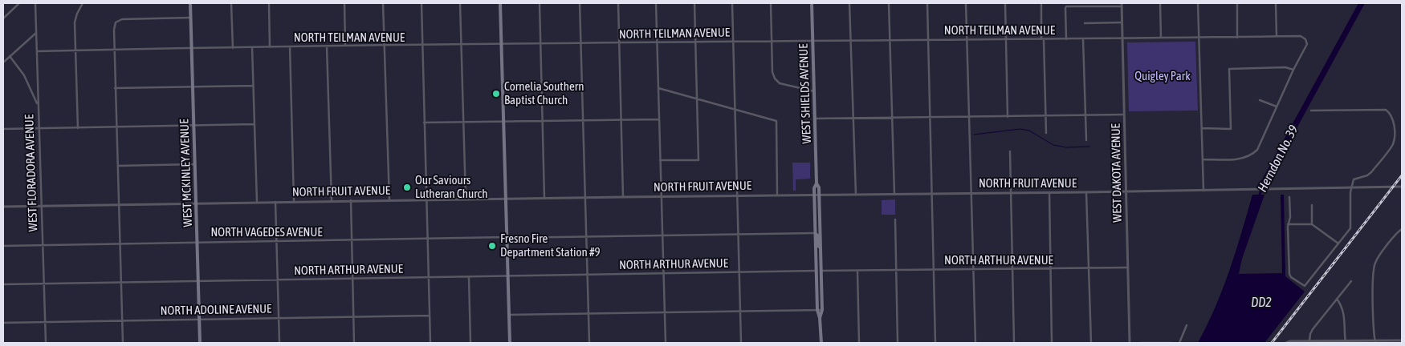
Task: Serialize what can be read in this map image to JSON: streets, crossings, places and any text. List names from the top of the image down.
{
  "streets": {
    "main road": ["WEST SHIELDS AVENUE", "WEST MCKINLEY AVENUE"],
    "street": [
      "NORTH TEILMAN AVENUE",
      "WEST FLORADORA AVENUE",
      "WEST DAKOTA AVENUE",
      "NORTH FRUIT AVENUE",
      "NORTH VAGEDES AVENUE",
      "NORTH ARTHUR AVENUE",
      "NORTH ADOLINE AVENUE"
    ]
  },
  "crossings": [
    ["NORTH TEILMAN AVENUE", "WEST SHIELDS AVENUE"],
    ["NORTH TEILMAN AVENUE", "WEST FLORADORA AVENUE"],
    ["NORTH TEILMAN AVENUE", "WEST MCKINLEY AVENUE"],
    ["NORTH TEILMAN AVENUE", "WEST DAKOTA AVENUE"],
    ["WEST SHIELDS AVENUE", "NORTH FRUIT AVENUE"],
    ["WEST SHIELDS AVENUE", "NORTH VAGEDES AVENUE"],
    ["WEST SHIELDS AVENUE", "NORTH ARTHUR AVENUE"],
    ["WEST FLORADORA AVENUE", "NORTH FRUIT AVENUE"],
    ["WEST FLORADORA AVENUE", "NORTH VAGEDES AVENUE"],
    ["WEST FLORADORA AVENUE", "NORTH ARTHUR AVENUE"],
    ["WEST FLORADORA AVENUE", "NORTH ADOLINE AVENUE"],
    ["WEST MCKINLEY AVENUE", "NORTH FRUIT AVENUE"],
    ["WEST MCKINLEY AVENUE", "NORTH VAGEDES AVENUE"],
    ["WEST MCKINLEY AVENUE", "NORTH ARTHUR AVENUE"],
    ["WEST MCKINLEY AVENUE", "NORTH ADOLINE AVENUE"],
    ["WEST DAKOTA AVENUE", "NORTH FRUIT AVENUE"],
    ["WEST DAKOTA AVENUE", "NORTH ARTHUR AVENUE"]
  ],
  "water": ["Herndon No. 39", "DD2"],
  "parks": ["Quigley Park"],
  "places": ["Cornelia Southern Baptist Church", "Our Saviours Lutheran Church", "Fresno Fire Department Station #9"]
}
